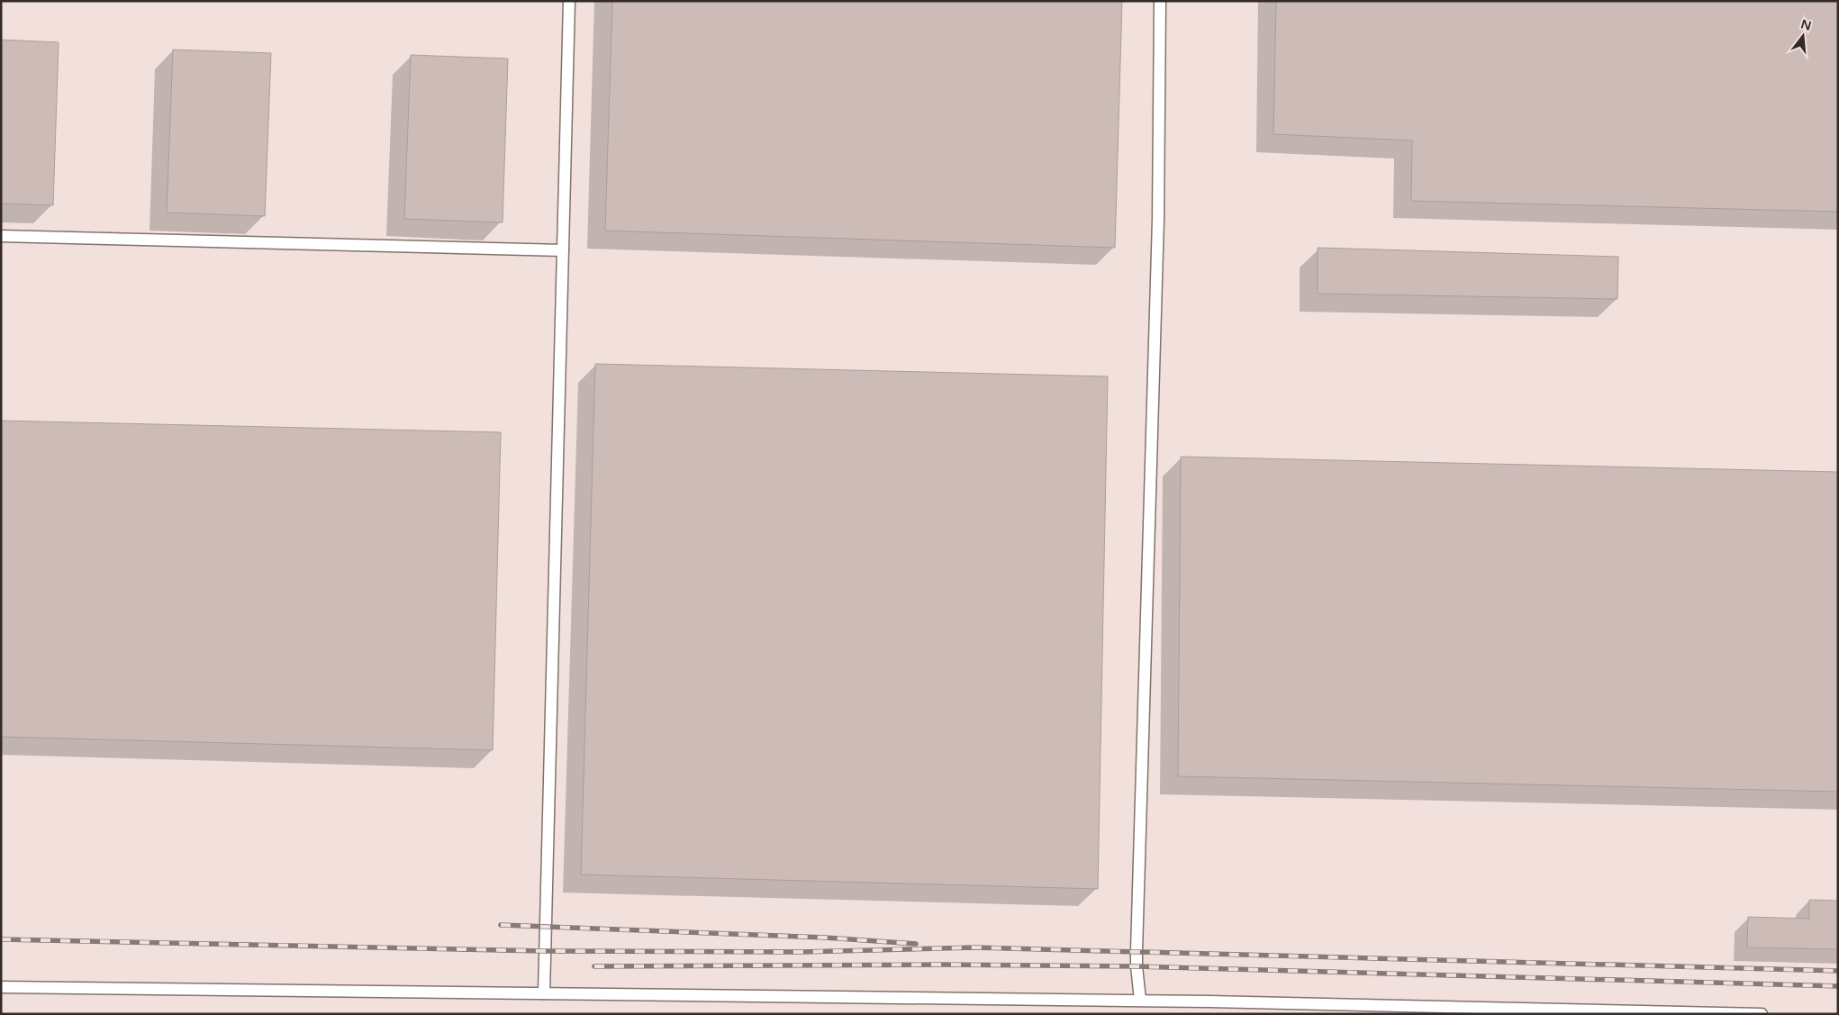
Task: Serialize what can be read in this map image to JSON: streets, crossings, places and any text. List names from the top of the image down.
{
  "north": "top"
}
